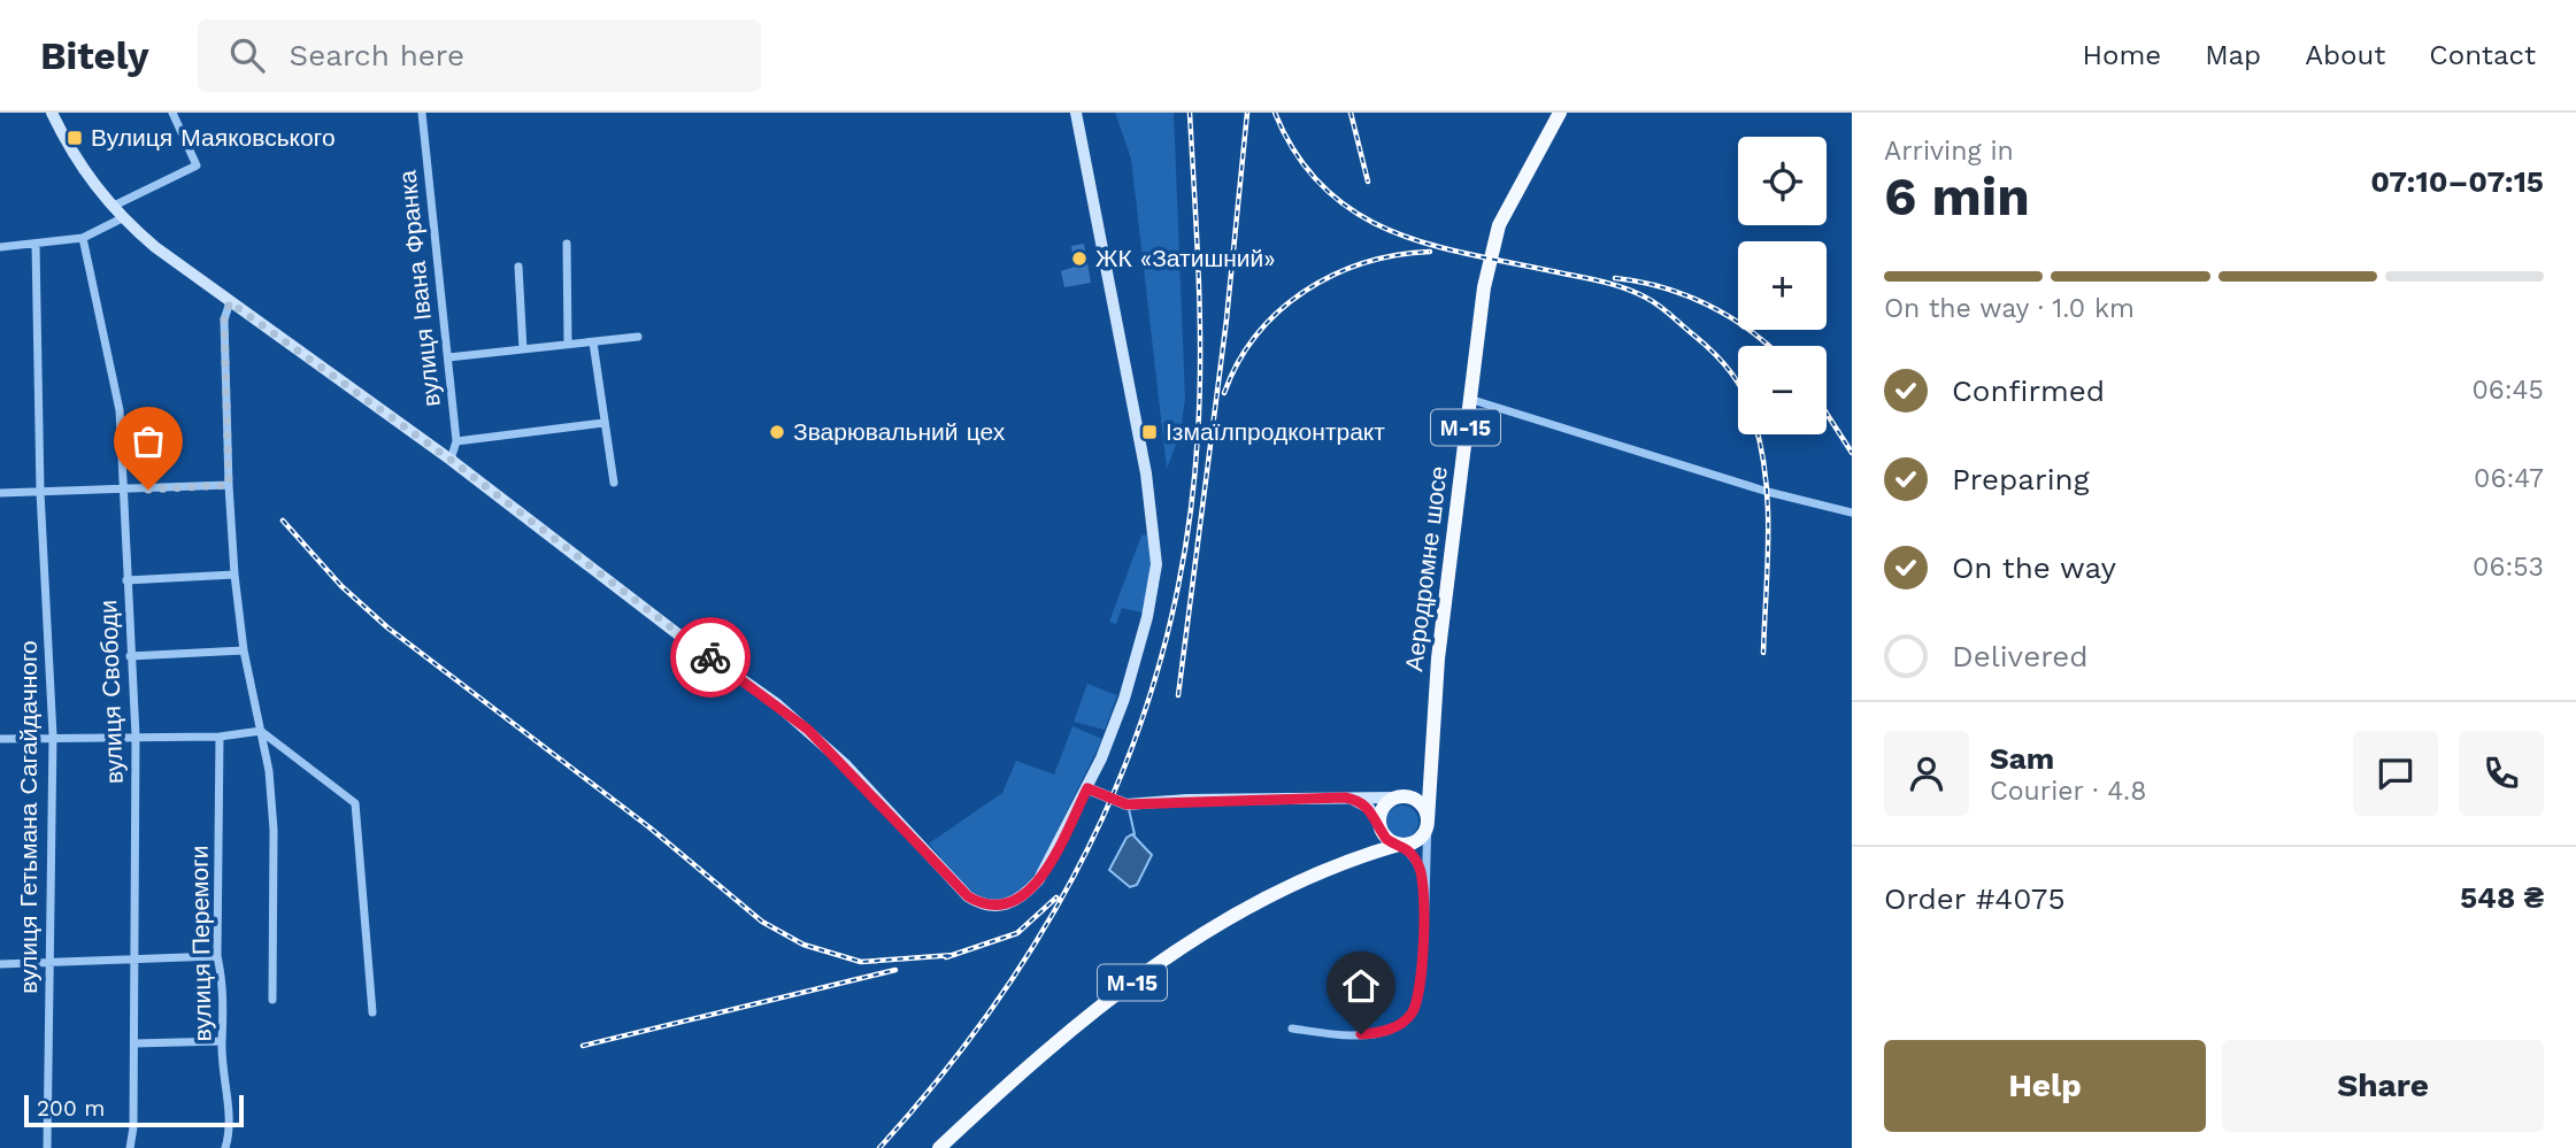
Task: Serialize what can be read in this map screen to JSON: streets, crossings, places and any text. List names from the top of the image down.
{
  "streets": {
    "highway": ["М-15", "Аеродромне шосе"],
    "street": [
      "вулиця Івана Франка",
      "вулиця Свободи",
      "вулиця Гетьмана Сагайдачного",
      "вулиця Перемоги"
    ]
  },
  "crossings": [
    ["М-15", "Аеродромне шосе"]
  ],
  "places": {
    "transit": ["Вулиця Маяковського", "Ізмаїлпродконтракт"],
    "other": ["ЖК «Затишний»", "Зварювальний цех"]
  },
  "scale_bar": "200 m",
  "page": {
    "header": "Bitely",
    "search": "Search here",
    "nav": [
      "Home",
      "Map",
      "About",
      "Contact"
    ],
    "heading": ["6 min", "Arriving in", "07:10–07:15"],
    "panel": [
      "Sam",
      "Courier · 4.8",
      "Order #4075",
      "548 ₴"
    ],
    "map_buttons": ["+", "−"],
    "bar": "On the way · 1.0 km",
    "list": [
      ["Confirmed", "06:45"],
      ["Preparing", "06:47"],
      ["On the way", "06:53"],
      "Delivered"
    ],
    "buttons": ["Help", "Share"],
    "scale": "200 m"
  }
}
